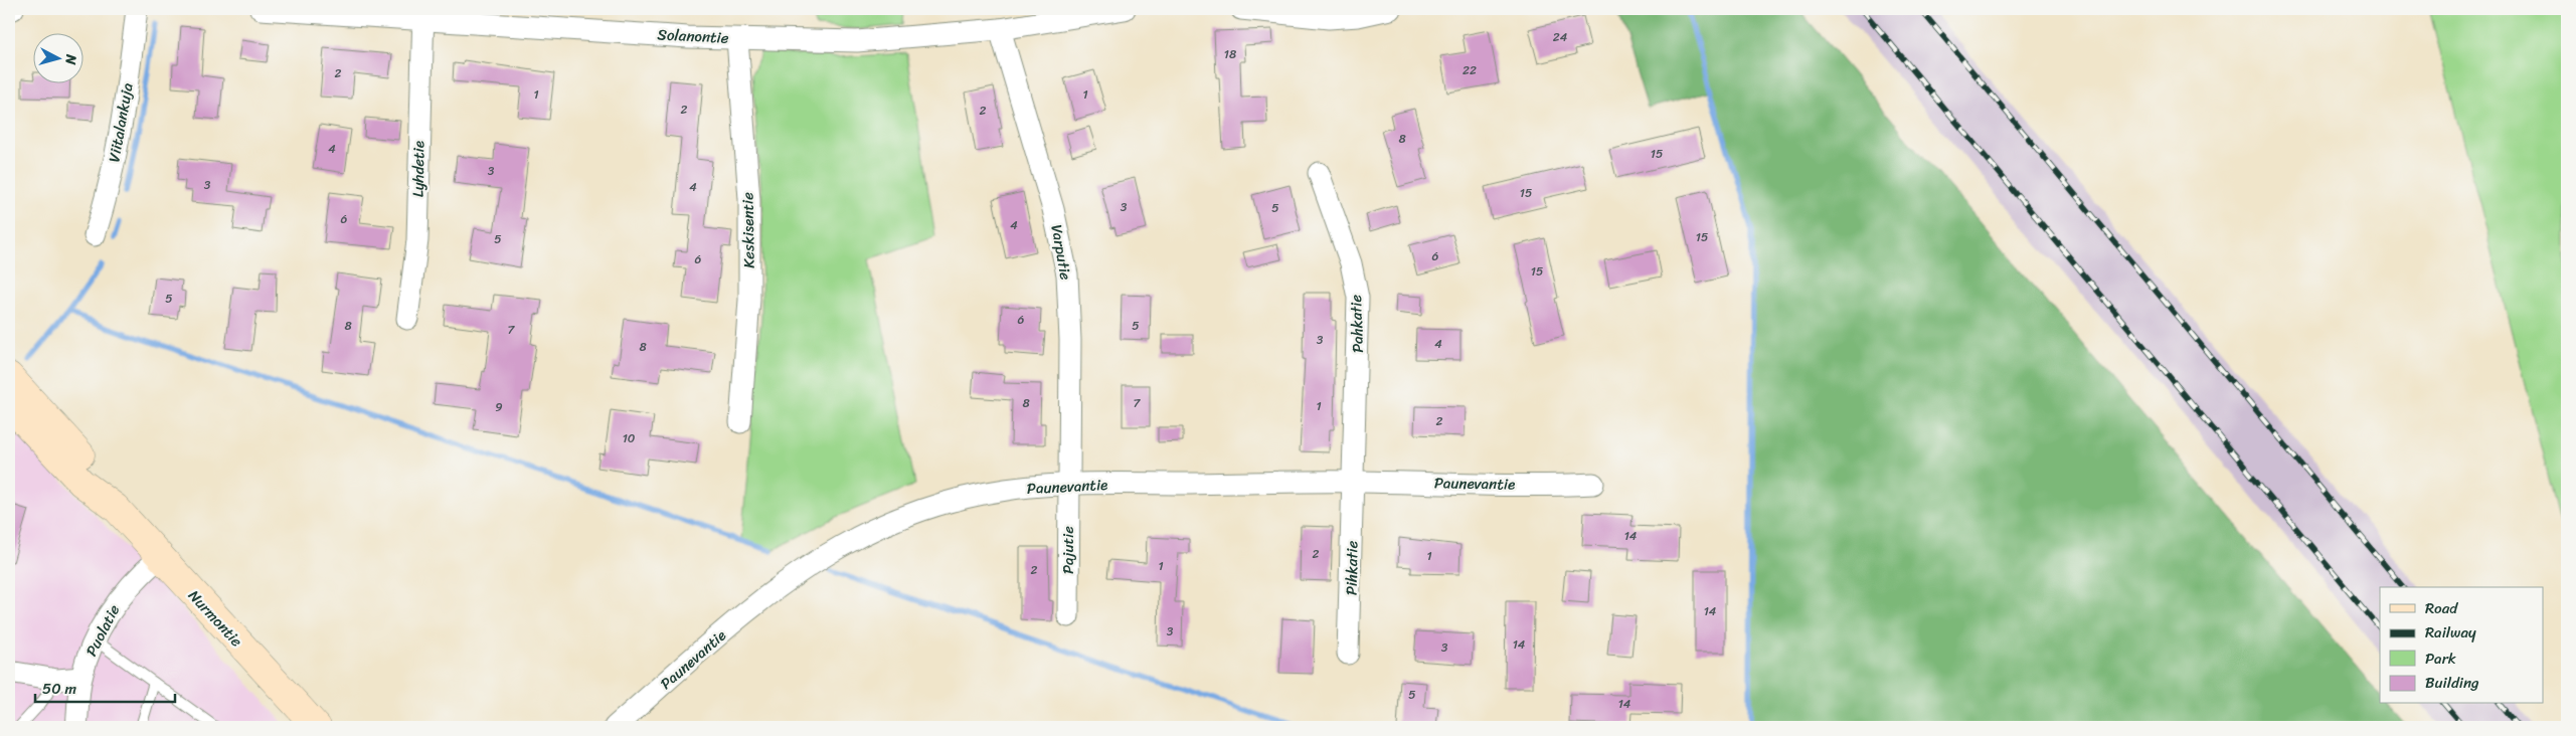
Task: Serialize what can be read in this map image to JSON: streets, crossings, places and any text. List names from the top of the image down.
{
  "streets": {
    "main road": ["Nurmontie"],
    "street": [
      "Solanontie",
      "Viitalankuja",
      "Lyhdetie",
      "Keskisentie",
      "Varputie",
      "Pahkatie",
      "Paunevantie",
      "Pajutie",
      "Pihkatie",
      "Puolatie"
    ]
  },
  "crossings": [
    ["Solanontie", "Lyhdetie"],
    ["Solanontie", "Keskisentie"],
    ["Solanontie", "Varputie"],
    ["Varputie", "Paunevantie"],
    ["Varputie", "Pajutie"],
    ["Pahkatie", "Paunevantie"],
    ["Pahkatie", "Pihkatie"],
    ["Paunevantie", "Pajutie"],
    ["Paunevantie", "Pihkatie"],
    ["Nurmontie", "Puolatie"]
  ],
  "house_numbers": [
    "24",
    "18",
    "22",
    "2",
    "1",
    "1",
    "2",
    "2",
    "8",
    "4",
    "15",
    "3",
    "3",
    "4",
    "15",
    "3",
    "5",
    "6",
    "4",
    "15",
    "5",
    "6",
    "6",
    "15",
    "5",
    "6",
    "8",
    "5",
    "7",
    "3",
    "4",
    "8",
    "8",
    "7",
    "1",
    "9",
    "2",
    "10",
    "14",
    "2",
    "1",
    "1",
    "2",
    "14",
    "3",
    "14",
    "3",
    "5",
    "14"
  ],
  "legend": [
    "Road",
    "Railway",
    "Park",
    "Building"
  ],
  "scale_bar": "50 m",
  "north": "right"
}
